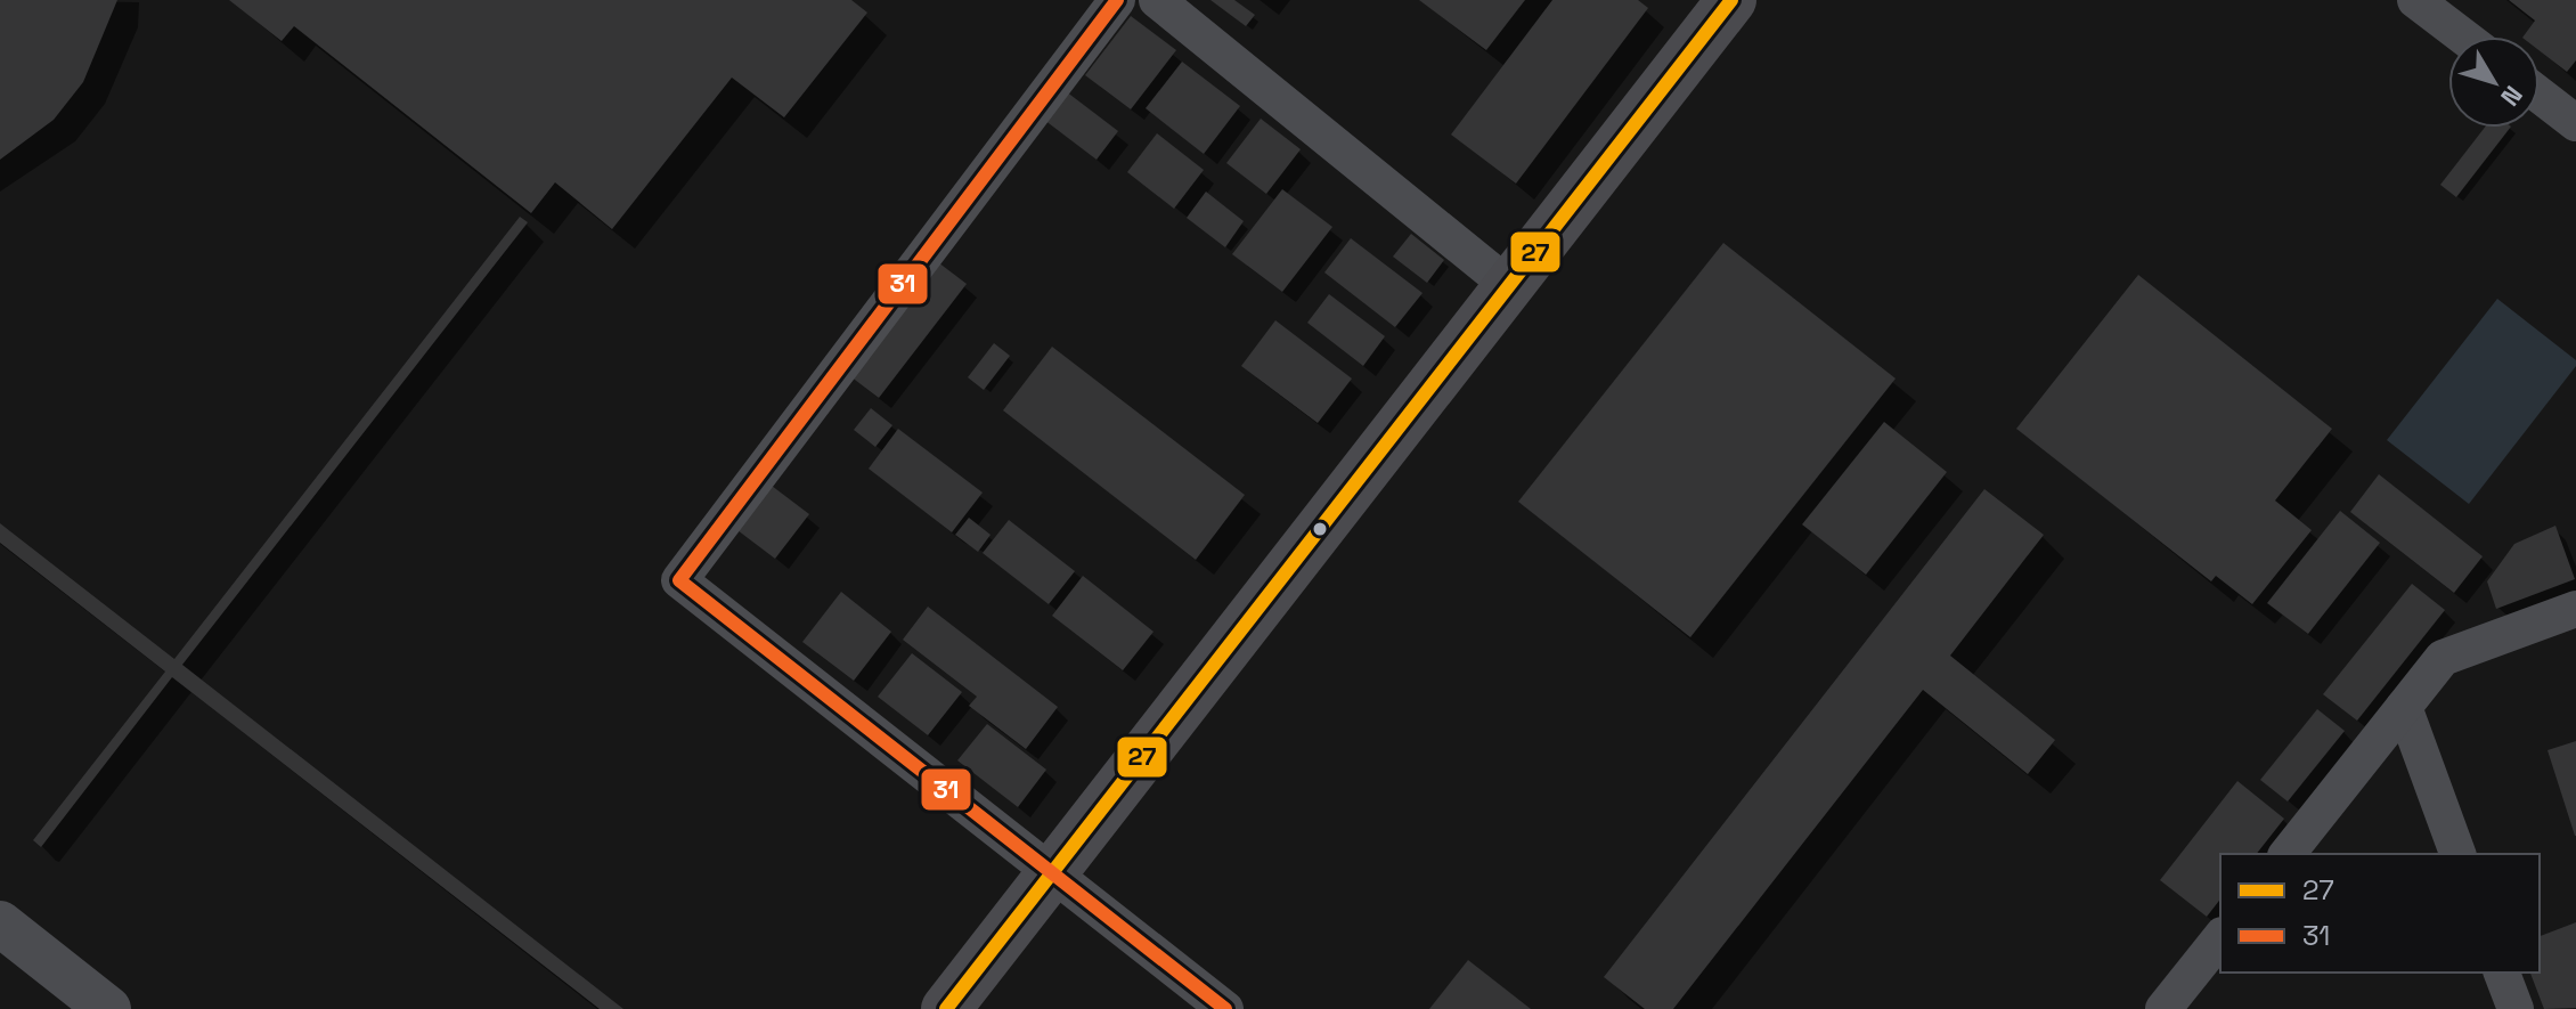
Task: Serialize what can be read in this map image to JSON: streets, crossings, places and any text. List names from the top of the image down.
{
  "lines": ["transit line 27", "transit line 31"],
  "legend": ["27", "31"],
  "north": "bottom right"
}
